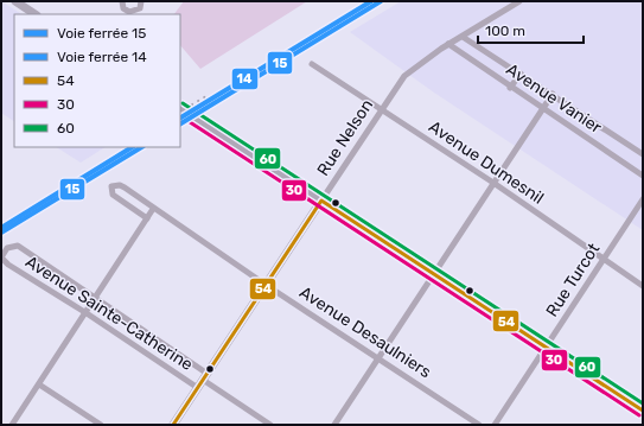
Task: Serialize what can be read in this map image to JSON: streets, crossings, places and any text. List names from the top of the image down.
{
  "streets": {
    "main road": ["Rue Nelson"],
    "street": [
      "Avenue Vanier",
      "Avenue Dumesnil",
      "Rue Turcot",
      "Avenue Sainte-Catherine",
      "Avenue Desaulniers"
    ]
  },
  "crossings": [
    ["Avenue Vanier", "Rue Nelson"],
    ["Rue Nelson", "Avenue Dumesnil"],
    ["Rue Nelson", "Avenue Sainte-Catherine"],
    ["Rue Nelson", "Avenue Desaulniers"],
    ["Avenue Dumesnil", "Rue Turcot"]
  ],
  "lines": [
    "rail line 15",
    "rail line 14",
    "transit line 60",
    "transit line 30",
    "transit line 54"
  ],
  "legend": [
    "Voie ferrée 15",
    "Voie ferrée 14",
    "54",
    "30",
    "60"
  ],
  "scale_bar": "100 m"
}
